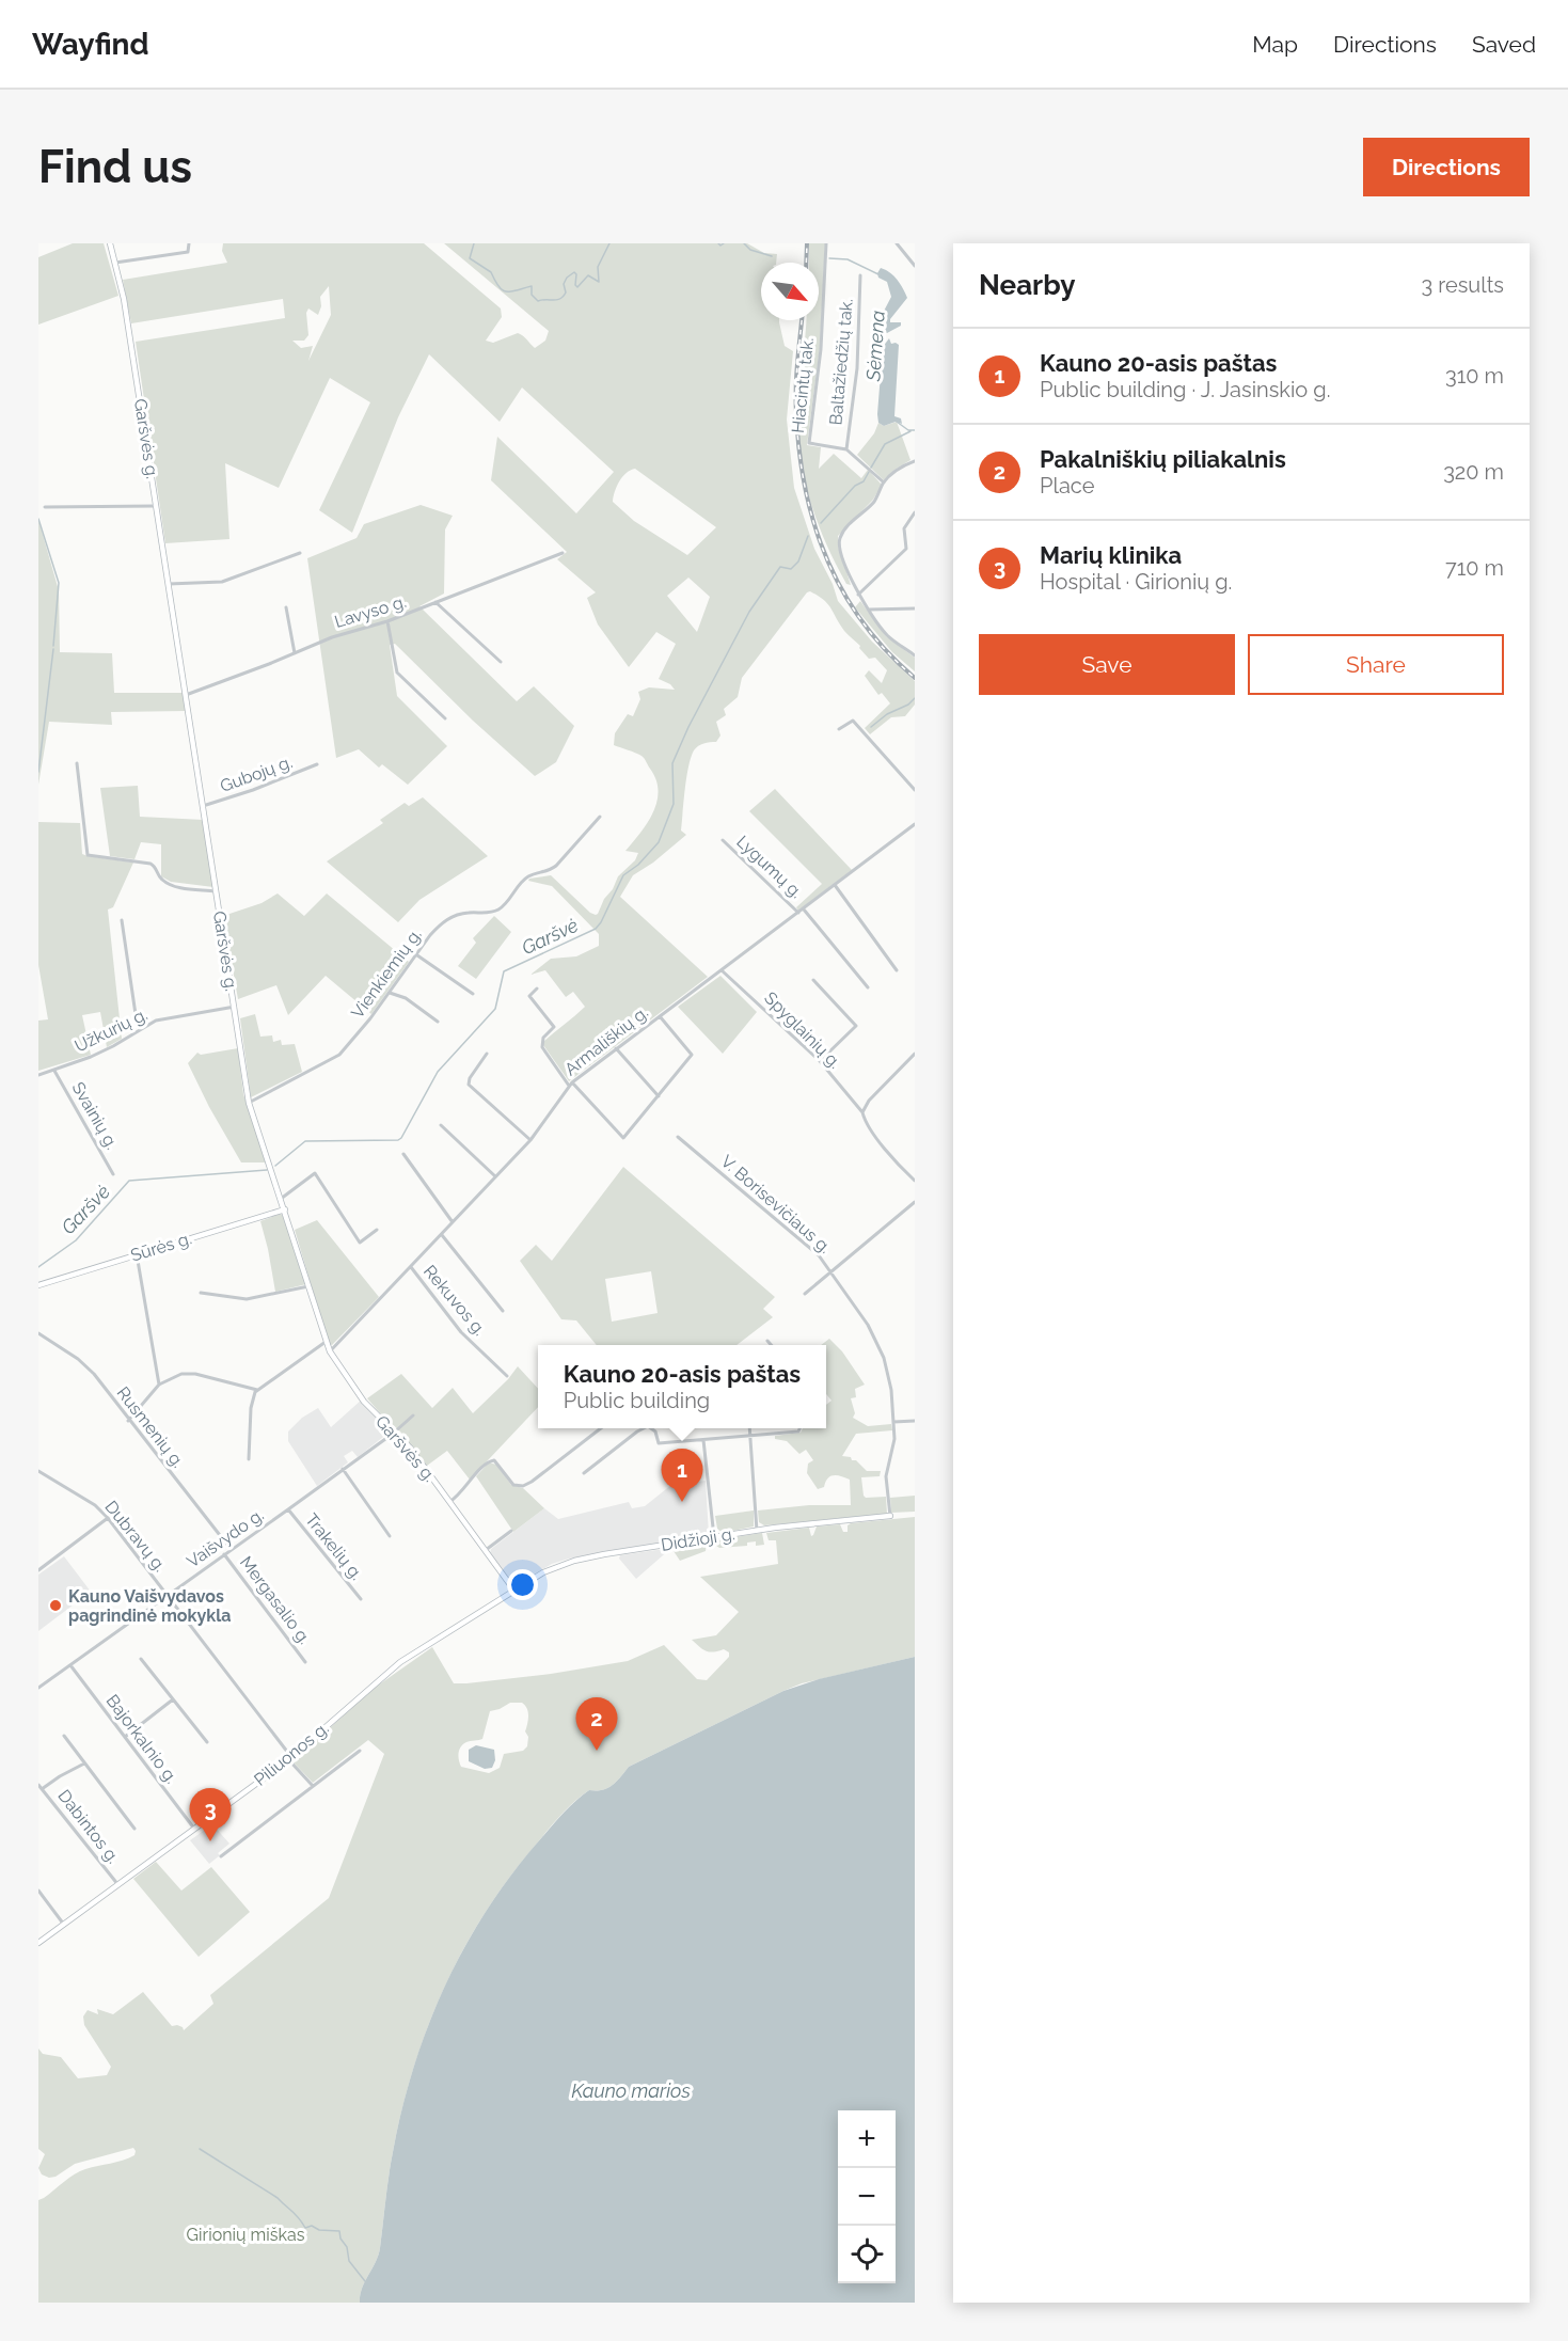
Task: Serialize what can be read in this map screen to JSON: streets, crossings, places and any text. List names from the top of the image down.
{
  "streets": {
    "main road": [
      "Garšvės g.",
      "Sūrės g.",
      "Didžioji g.",
      "Piliuonos g."
    ],
    "street": [
      "Baltažiedžių tak.",
      "Hiacintų tak.",
      "Lavyso g.",
      "Gubojų g.",
      "Lygumų g.",
      "Vienkiemių g.",
      "Užkurių g.",
      "Spyglainių g.",
      "Armališkių g.",
      "Svainių g.",
      "V. Borisevičiaus g.",
      "Rekuvos g.",
      "Rusmenių g.",
      "Dubravų g.",
      "Vaišvydo g.",
      "Trakelių g.",
      "Mergasalio g.",
      "Bajorkalnio g.",
      "Dabintos g."
    ]
  },
  "crossings": [
    ["Baltažiedžių tak.", "Hiacintų tak."],
    ["Garšvės g.", "Lavyso g."],
    ["Garšvės g.", "Gubojų g."],
    ["Garšvės g.", "Vienkiemių g."],
    ["Garšvės g.", "Užkurių g."],
    ["Garšvės g.", "Armališkių g."],
    ["Garšvės g.", "Sūrės g."],
    ["Garšvės g.", "Vaišvydo g."],
    ["Garšvės g.", "Didžioji g."],
    ["Garšvės g.", "Piliuonos g."],
    ["Lygumų g.", "Armališkių g."],
    ["Užkurių g.", "Svainių g."],
    ["Spyglainių g.", "Armališkių g."],
    ["Armališkių g.", "Rekuvos g."],
    ["V. Borisevičiaus g.", "Didžioji g."],
    ["Rusmenių g.", "Vaišvydo g."],
    ["Dubravų g.", "Vaišvydo g."],
    ["Dubravų g.", "Piliuonos g."],
    ["Vaišvydo g.", "Trakelių g."],
    ["Vaišvydo g.", "Mergasalio g."],
    ["Vaišvydo g.", "Bajorkalnio g."],
    ["Didžioji g.", "Piliuonos g."],
    ["Bajorkalnio g.", "Piliuonos g."],
    ["Piliuonos g.", "Dabintos g."]
  ],
  "water": ["Sėmena", "Garšvė", "Kauno marios"],
  "parks": ["Girionių miškas"],
  "places": ["Kauno Vaišvydavos pagrindinė mokykla"],
  "north": "bottom right",
  "page": {
    "header": "Wayfind",
    "nav": ["Map", "Directions", "Saved"],
    "buttons": [
      "Directions",
      ["Save", "Share"]
    ],
    "title": "Find us",
    "heading": ["Nearby", "3 results"],
    "list": [
      {
        "mark": "1",
        "name": "Kauno 20-asis paštas",
        "note": "Public building · J. Jasinskio g.",
        "value": "310 m"
      },
      {
        "mark": "2",
        "name": "Pakalniškių piliakalnis",
        "note": "Place",
        "value": "320 m"
      },
      {
        "mark": "3",
        "name": "Marių klinika",
        "note": "Hospital · Girionių g.",
        "value": "710 m"
      }
    ],
    "popup": ["Kauno 20-asis paštas", "Public building"],
    "pins": ["1", "2", "3"],
    "map_buttons": ["+", "−"]
  }
}
